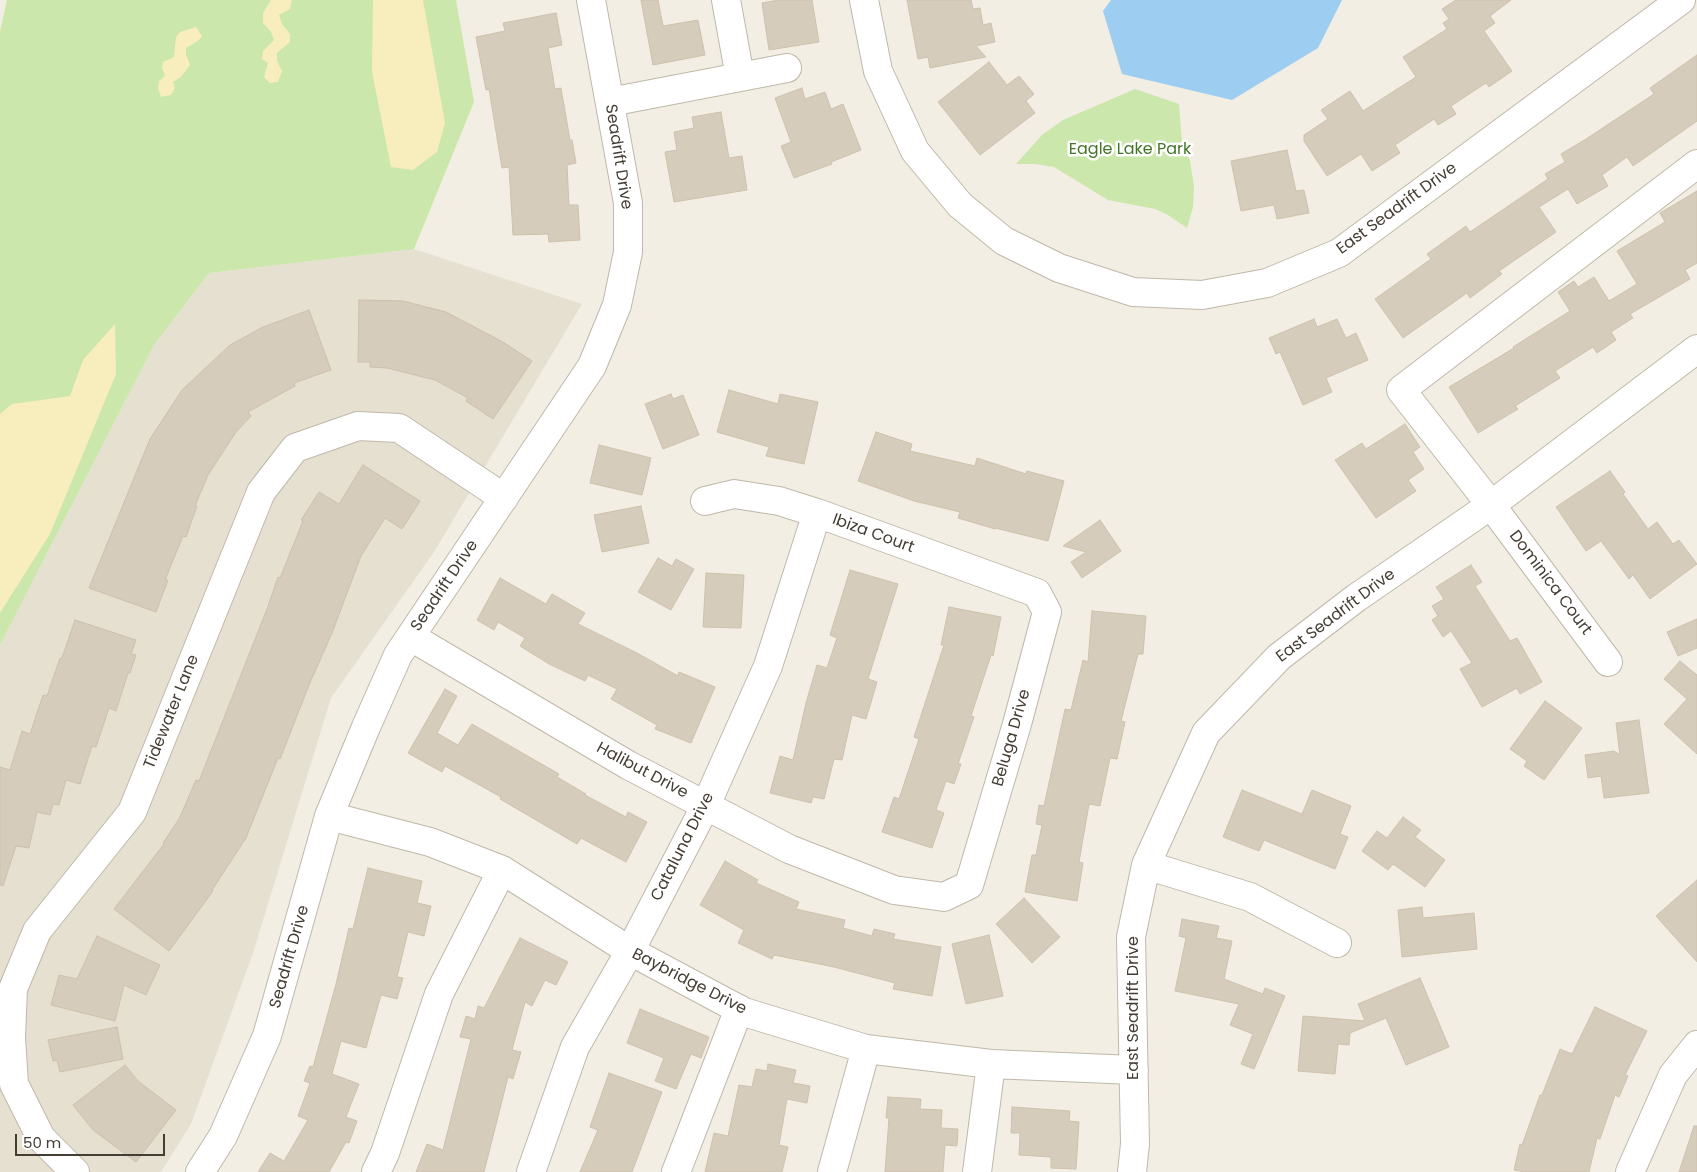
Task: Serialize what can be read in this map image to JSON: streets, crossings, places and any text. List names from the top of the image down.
{
  "streets": {
    "street": [
      "Seadrift Drive",
      "East Seadrift Drive",
      "Ibiza Court",
      "Dominica Court",
      "Tidewater Lane",
      "Beluga Drive",
      "Halibut Drive",
      "Cataluna Drive",
      "Baybridge Drive"
    ]
  },
  "crossings": [
    ["Seadrift Drive", "Tidewater Lane"],
    ["Seadrift Drive", "Halibut Drive"],
    ["Seadrift Drive", "Baybridge Drive"],
    ["East Seadrift Drive", "Dominica Court"],
    ["East Seadrift Drive", "Baybridge Drive"],
    ["Ibiza Court", "Beluga Drive"],
    ["Ibiza Court", "Cataluna Drive"],
    ["Beluga Drive", "Halibut Drive"],
    ["Halibut Drive", "Cataluna Drive"],
    ["Cataluna Drive", "Baybridge Drive"]
  ],
  "parks": ["Eagle Lake Park"],
  "scale_bar": "50 m"
}
